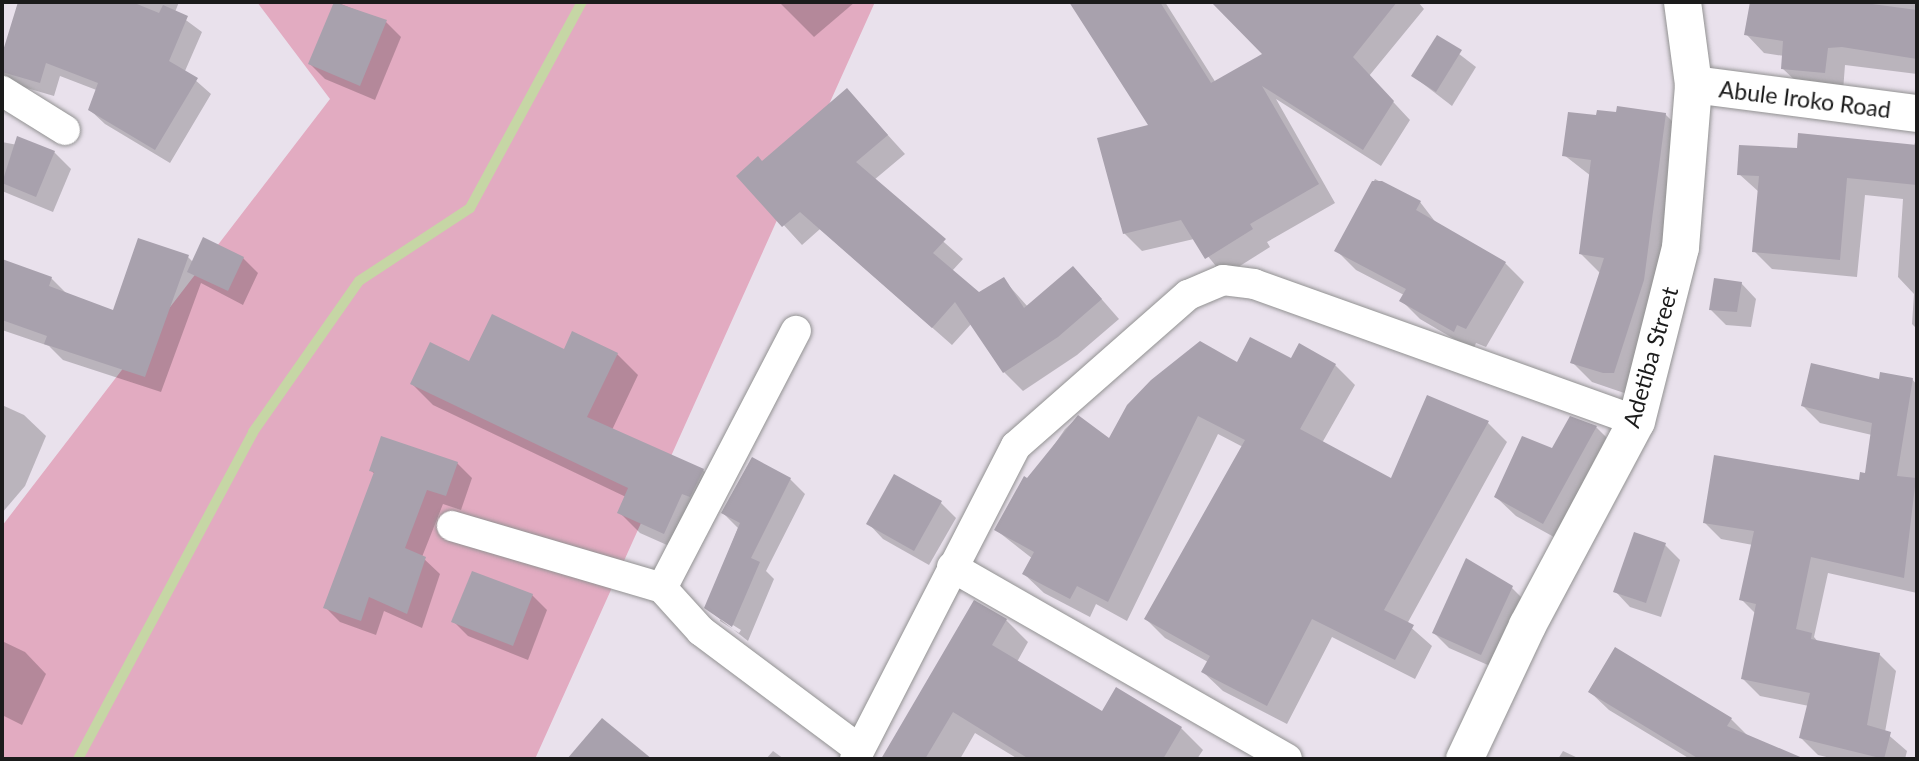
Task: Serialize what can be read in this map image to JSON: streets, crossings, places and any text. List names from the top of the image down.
{
  "streets": {
    "street": ["Abule Iroko Road", "Adetiba Street"]
  },
  "crossings": [
    ["Abule Iroko Road", "Adetiba Street"]
  ]
}
